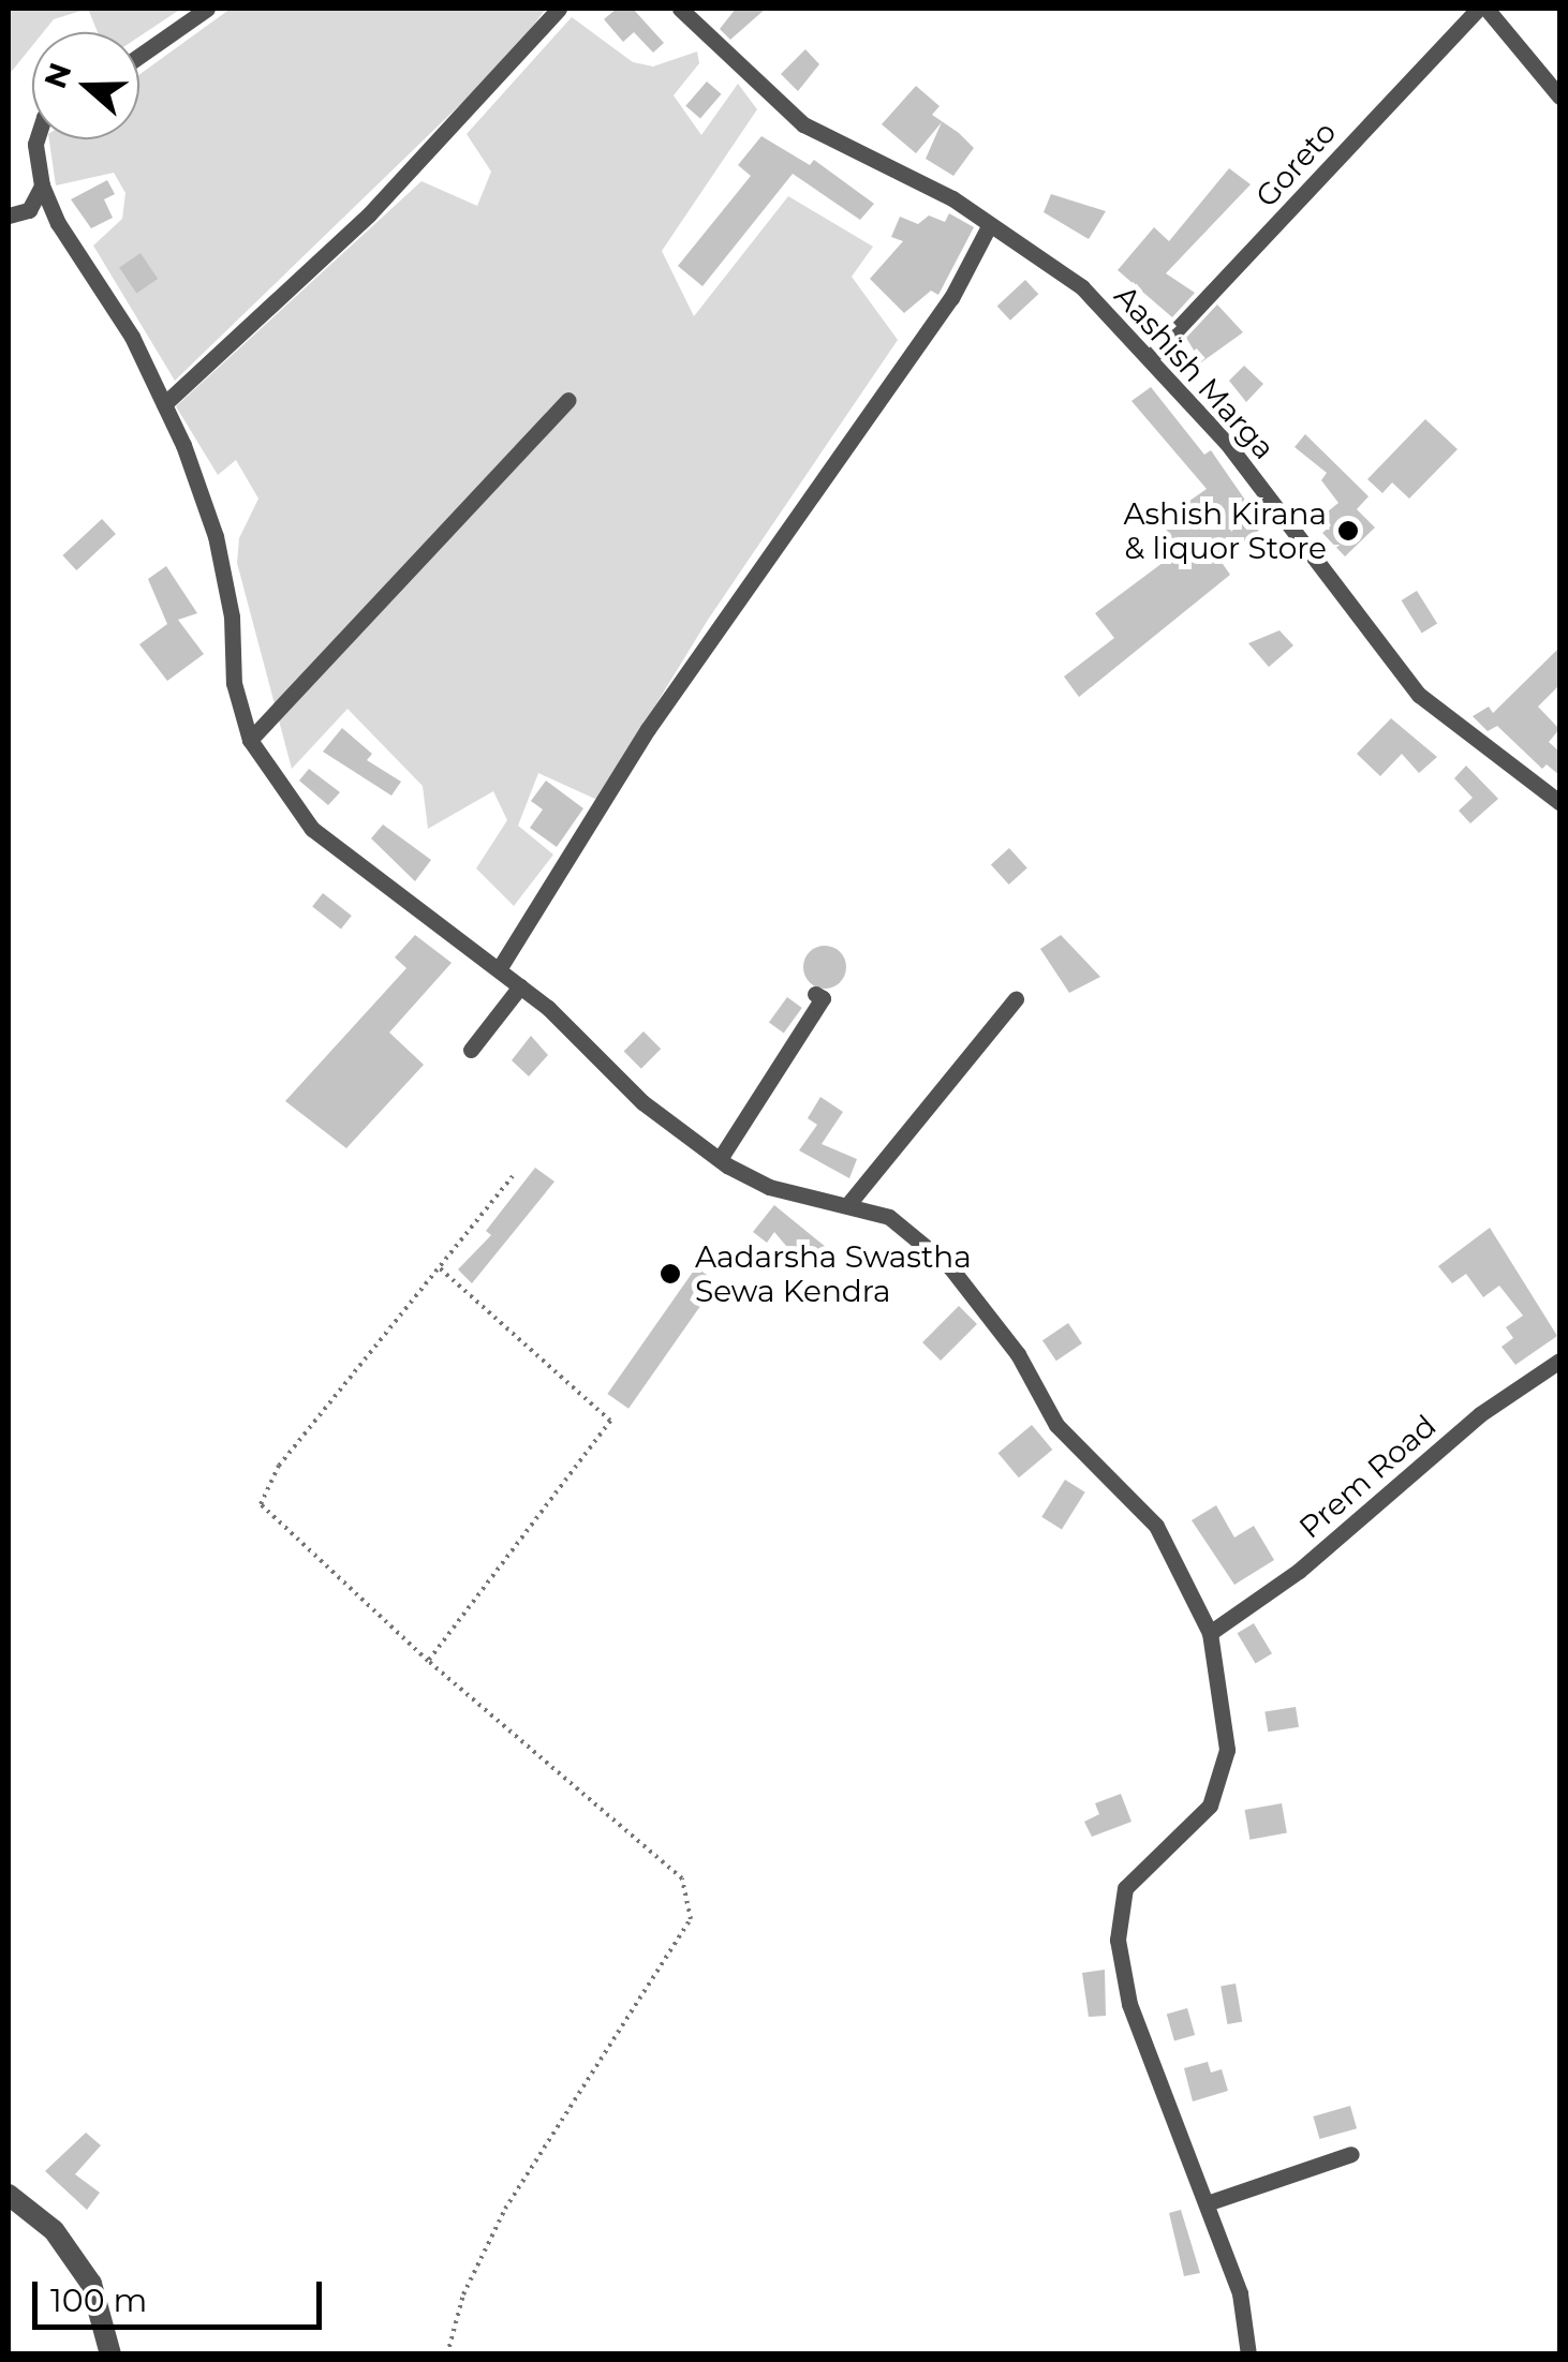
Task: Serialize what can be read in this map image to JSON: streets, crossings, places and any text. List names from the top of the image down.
{
  "streets": {
    "street": ["Goreto", "Aashish Marga", "Prem Road"]
  },
  "crossings": [
    ["Goreto", "Aashish Marga"]
  ],
  "places": ["Ashish Kirana & liquor Store", "Aadarsha Swastha Sewa Kendra"],
  "scale_bar": "100 m",
  "north": "left"
}
